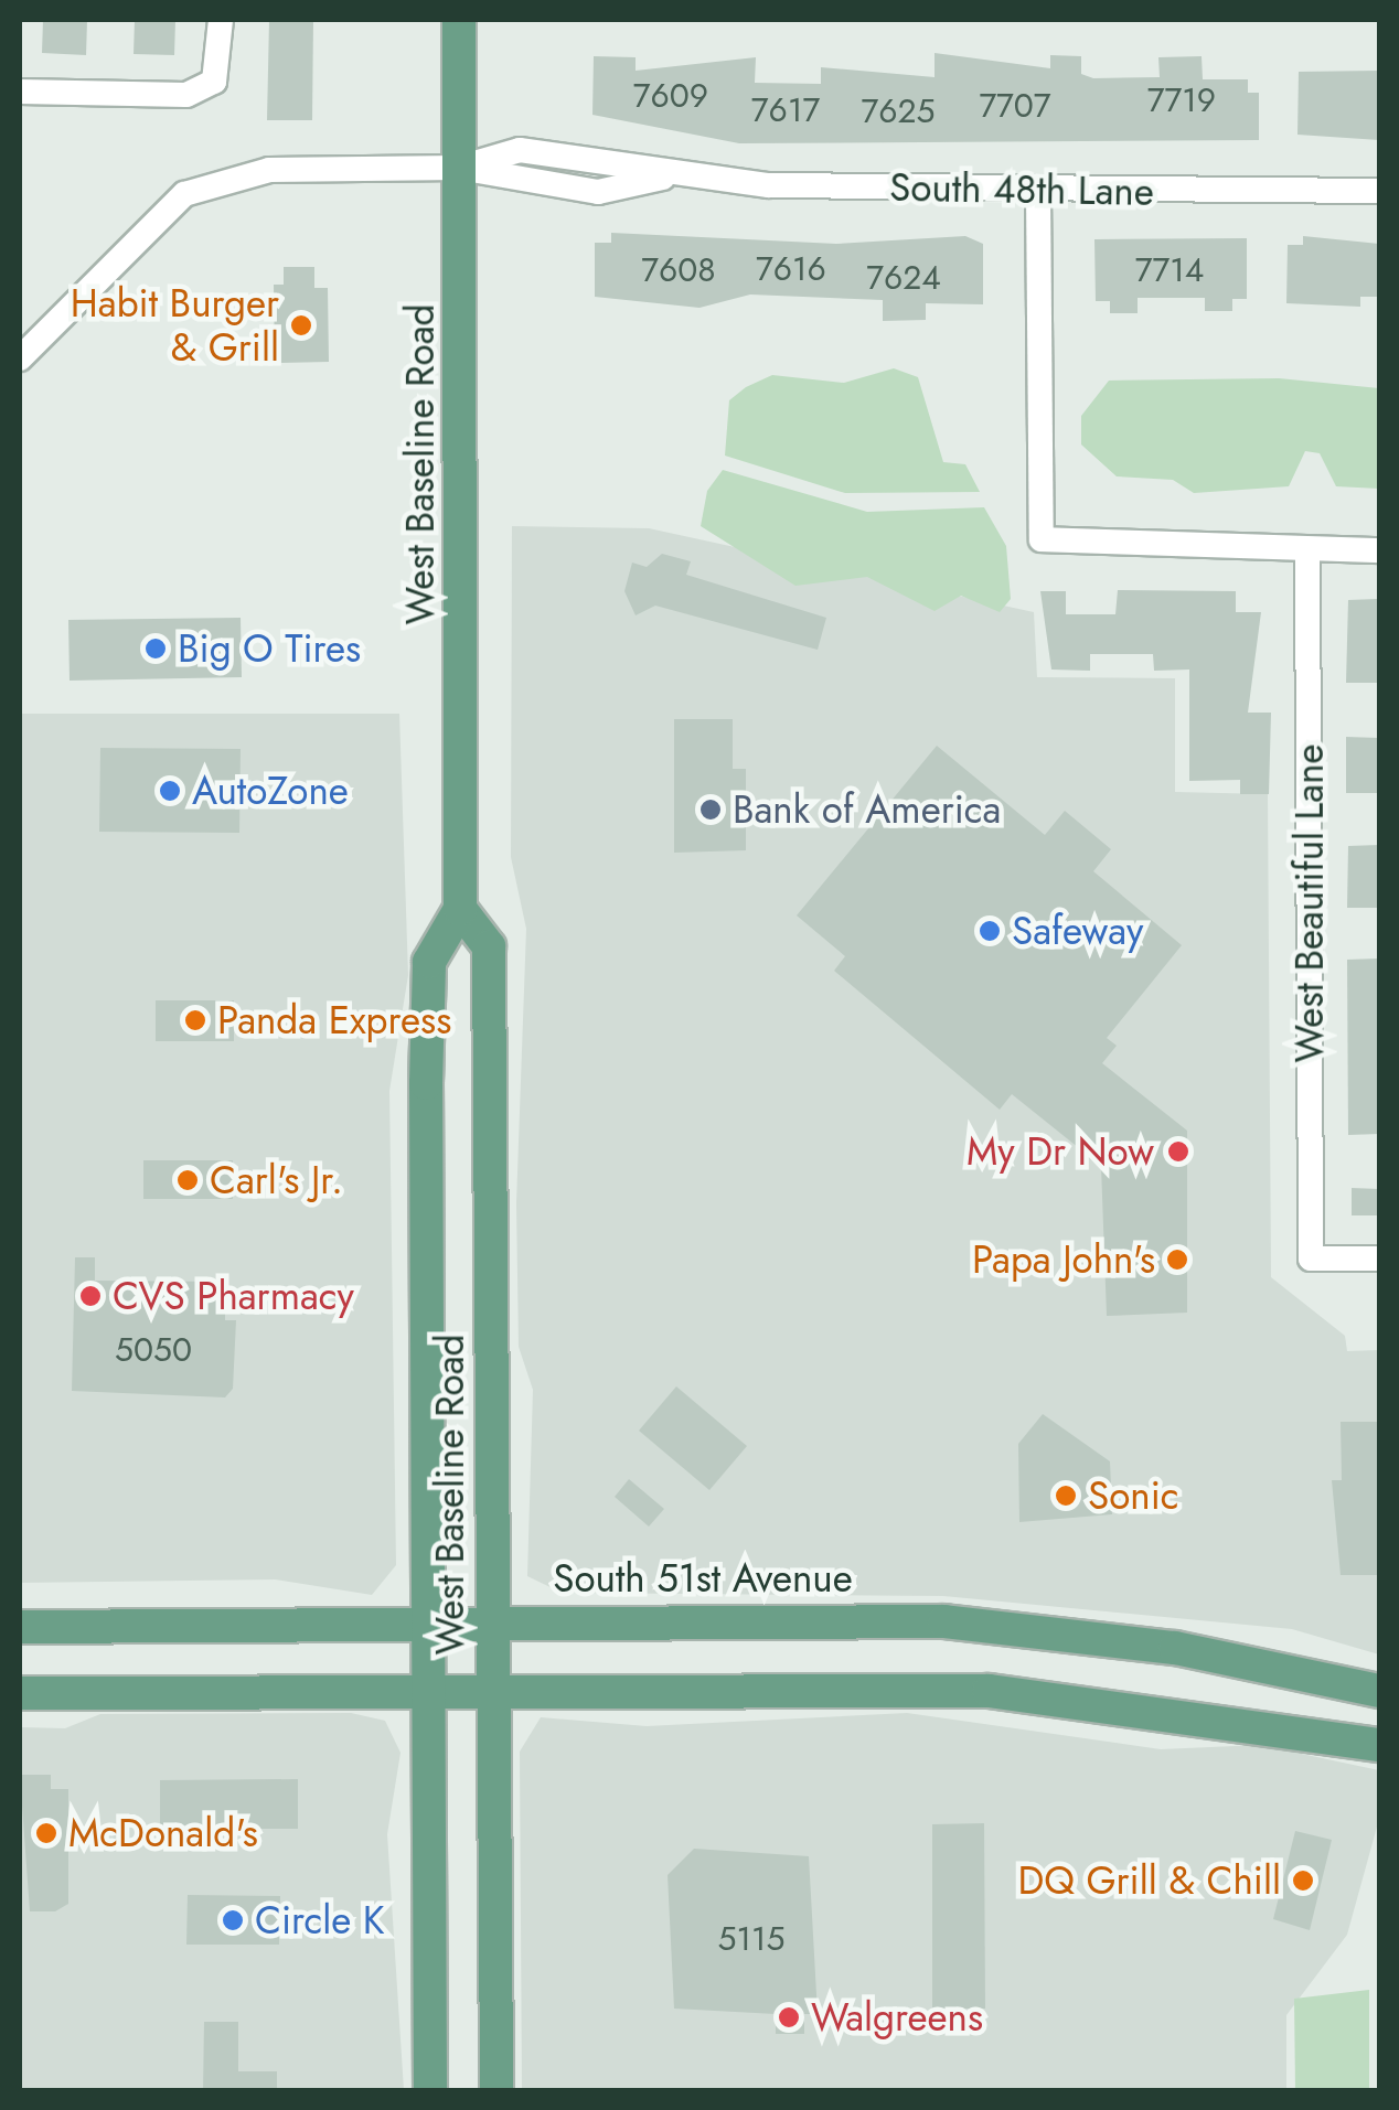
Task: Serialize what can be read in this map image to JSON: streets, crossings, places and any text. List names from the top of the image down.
{
  "streets": {
    "main road": ["West Baseline Road", "South 51st Avenue"],
    "street": ["South 48th Lane", "West Beautiful Lane"]
  },
  "crossings": [
    ["South 48th Lane", "West Baseline Road"],
    ["West Baseline Road", "South 51st Avenue"]
  ],
  "places": [
    "Habit Burger & Grill",
    "Big O Tires",
    "AutoZone",
    "Bank of America",
    "Safeway",
    "Panda Express",
    "My Dr Now",
    "Carl's Jr.",
    "Papa John's",
    "CVS Pharmacy",
    "Sonic",
    "McDonald's",
    "DQ Grill & Chill",
    "Circle K",
    "Walgreens"
  ],
  "house_numbers": [
    "7609",
    "7719",
    "7707",
    "7617",
    "7625",
    "7616",
    "7608",
    "7714",
    "7624",
    "5050",
    "5115"
  ]
}
